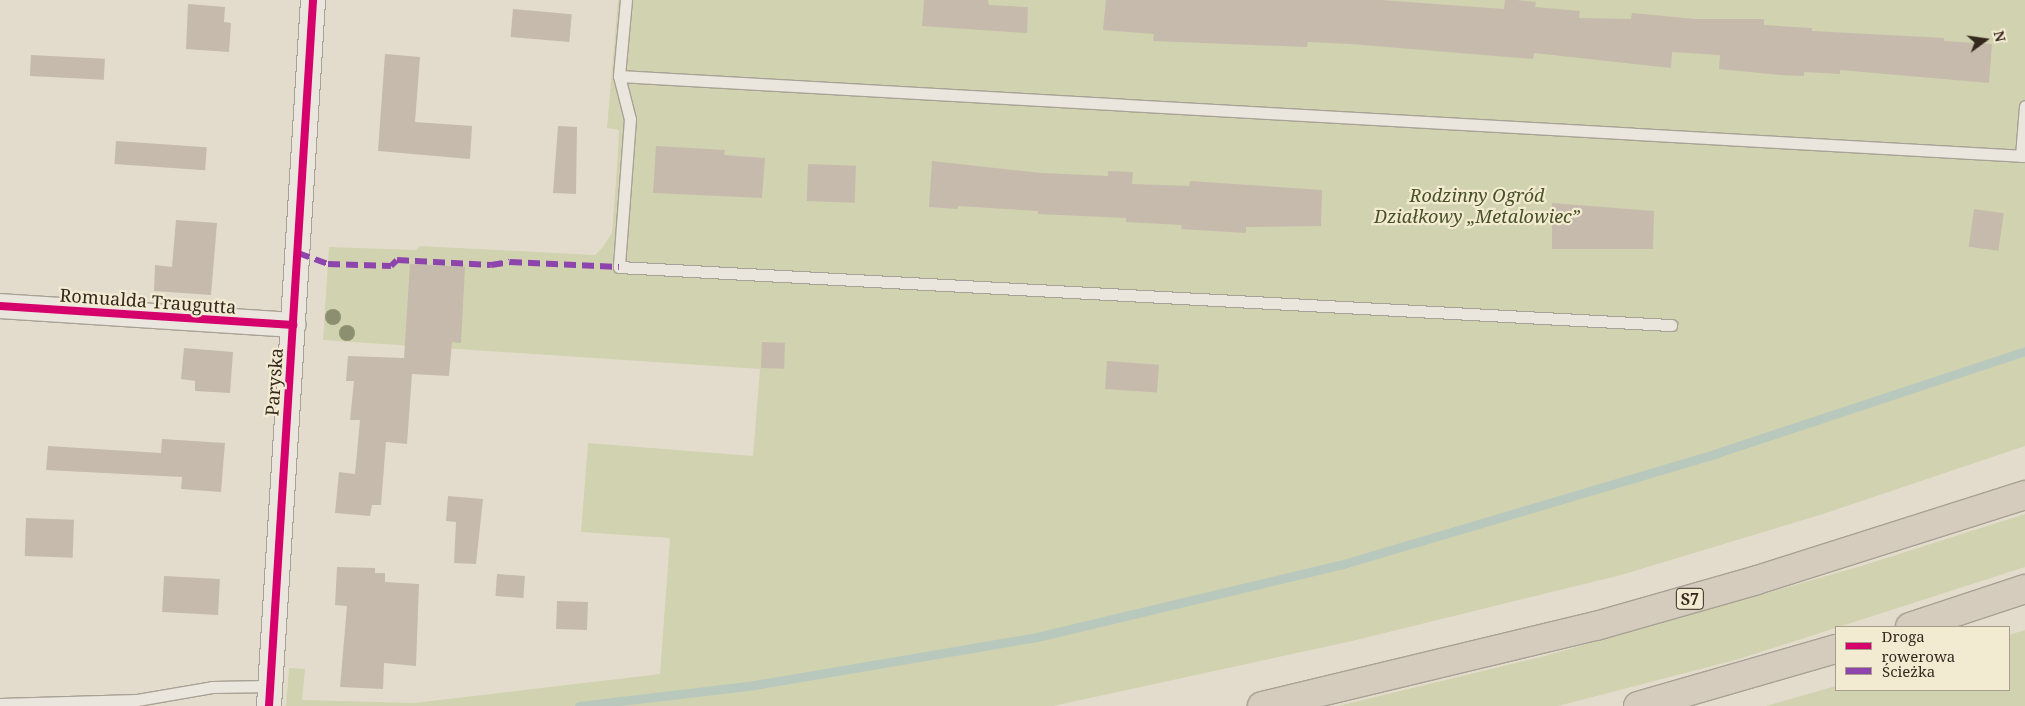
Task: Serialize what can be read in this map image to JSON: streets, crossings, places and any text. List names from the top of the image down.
{
  "streets": {
    "highway": ["S7"],
    "street": ["Romualda Traugutta", "Paryska"]
  },
  "crossings": [
    ["Romualda Traugutta", "Paryska"]
  ],
  "parks": ["Rodzinny Ogród Działkowy „Metalowiec”"],
  "legend": ["Droga rowerowa", "Ścieżka"],
  "north": "right"
}
